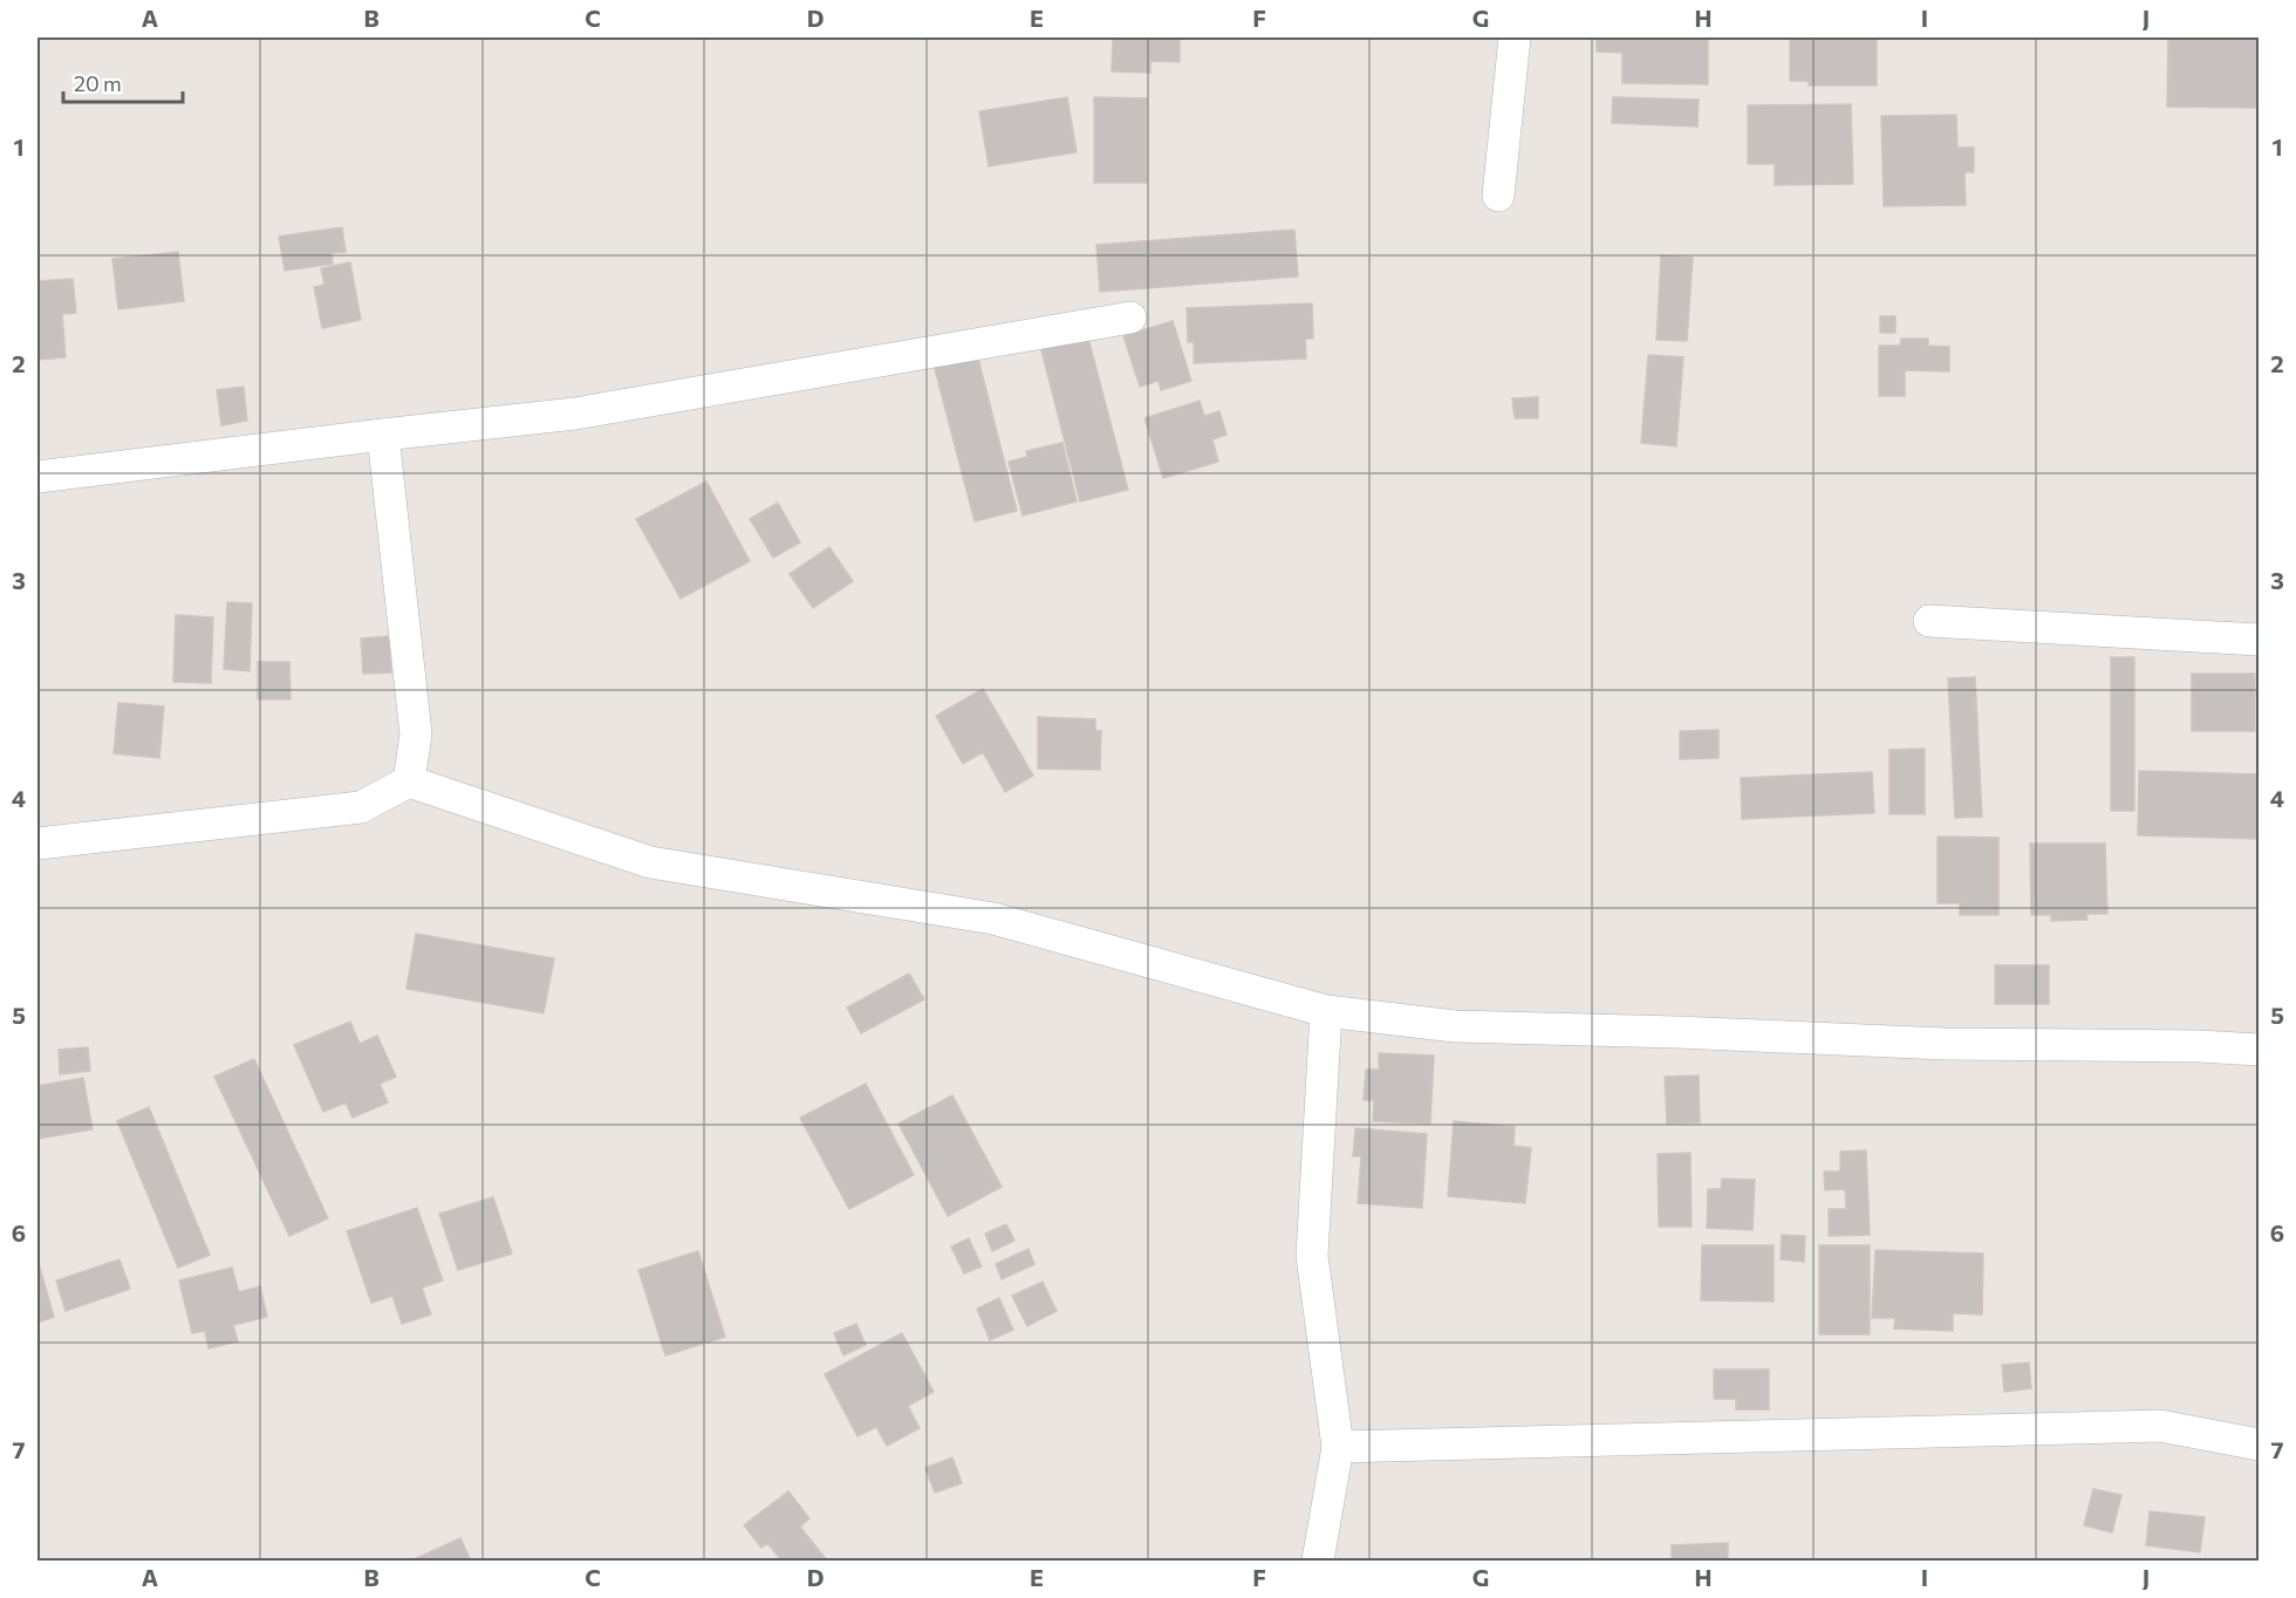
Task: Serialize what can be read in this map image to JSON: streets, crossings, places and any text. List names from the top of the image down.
{
  "scale_bar": "20 m",
  "grid": {
    "columns": [
      "A",
      "B",
      "C",
      "D",
      "E",
      "F",
      "G",
      "H",
      "I",
      "J"
    ],
    "rows": [
      "1",
      "2",
      "3",
      "4",
      "5",
      "6",
      "7"
    ]
  }
}
